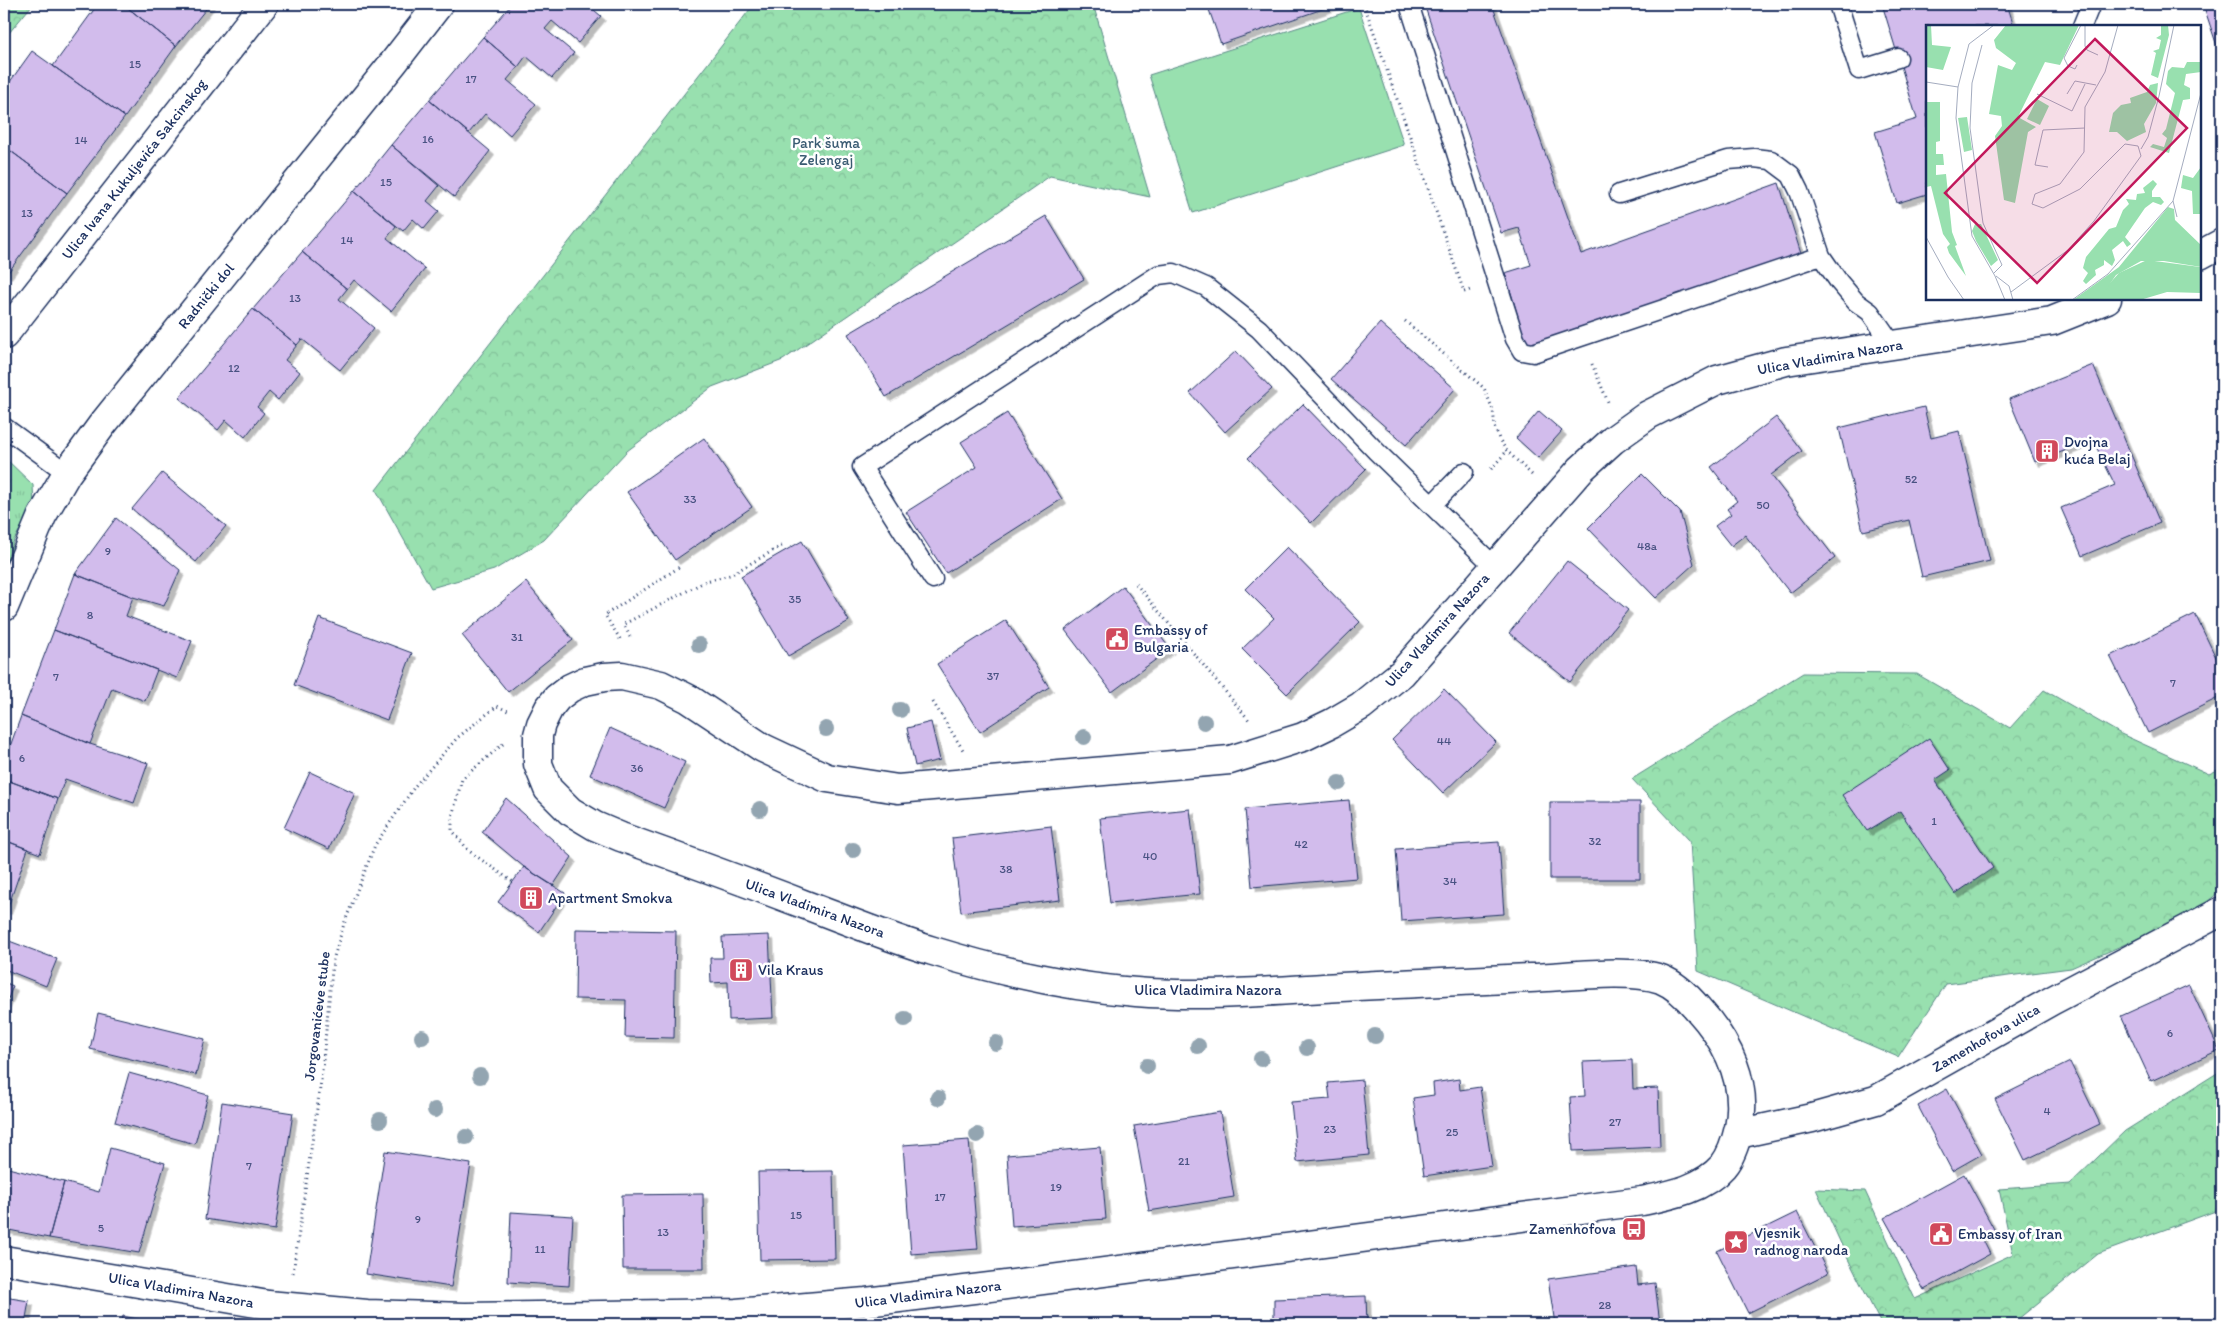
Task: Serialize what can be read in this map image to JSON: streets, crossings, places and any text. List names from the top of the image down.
{
  "streets": {
    "street": [
      "Ulica Ivana Kukuljevića Sakcinskog",
      "Radnički dol",
      "Ulica Vladimira Nazora",
      "Zamenhofova ulica"
    ],
    "path": ["Jorgovanićeve stube"]
  },
  "crossings": [
    ["Ulica Vladimira Nazora", "Zamenhofova ulica"]
  ],
  "parks": ["Park šuma Zelengaj"],
  "places": {
    "building": ["Dvojna kuća Belaj", "Apartment Smokva", "Vila Kraus"],
    "public building": ["Embassy of Bulgaria", "Embassy of Iran"],
    "bus stop": ["Zamenhofova"],
    "place": ["Vjesnik radnog naroda"]
  },
  "house_numbers": [
    "15",
    "17",
    "16",
    "14",
    "15",
    "13",
    "14",
    "13",
    "12",
    "52",
    "33",
    "50",
    "48a",
    "9",
    "35",
    "8",
    "31",
    "37",
    "7",
    "7",
    "44",
    "6",
    "36",
    "1",
    "32",
    "42",
    "40",
    "38",
    "34",
    "6",
    "4",
    "27",
    "23",
    "25",
    "21",
    "7",
    "19",
    "17",
    "15",
    "9",
    "5",
    "13",
    "11",
    "28"
  ]
}
